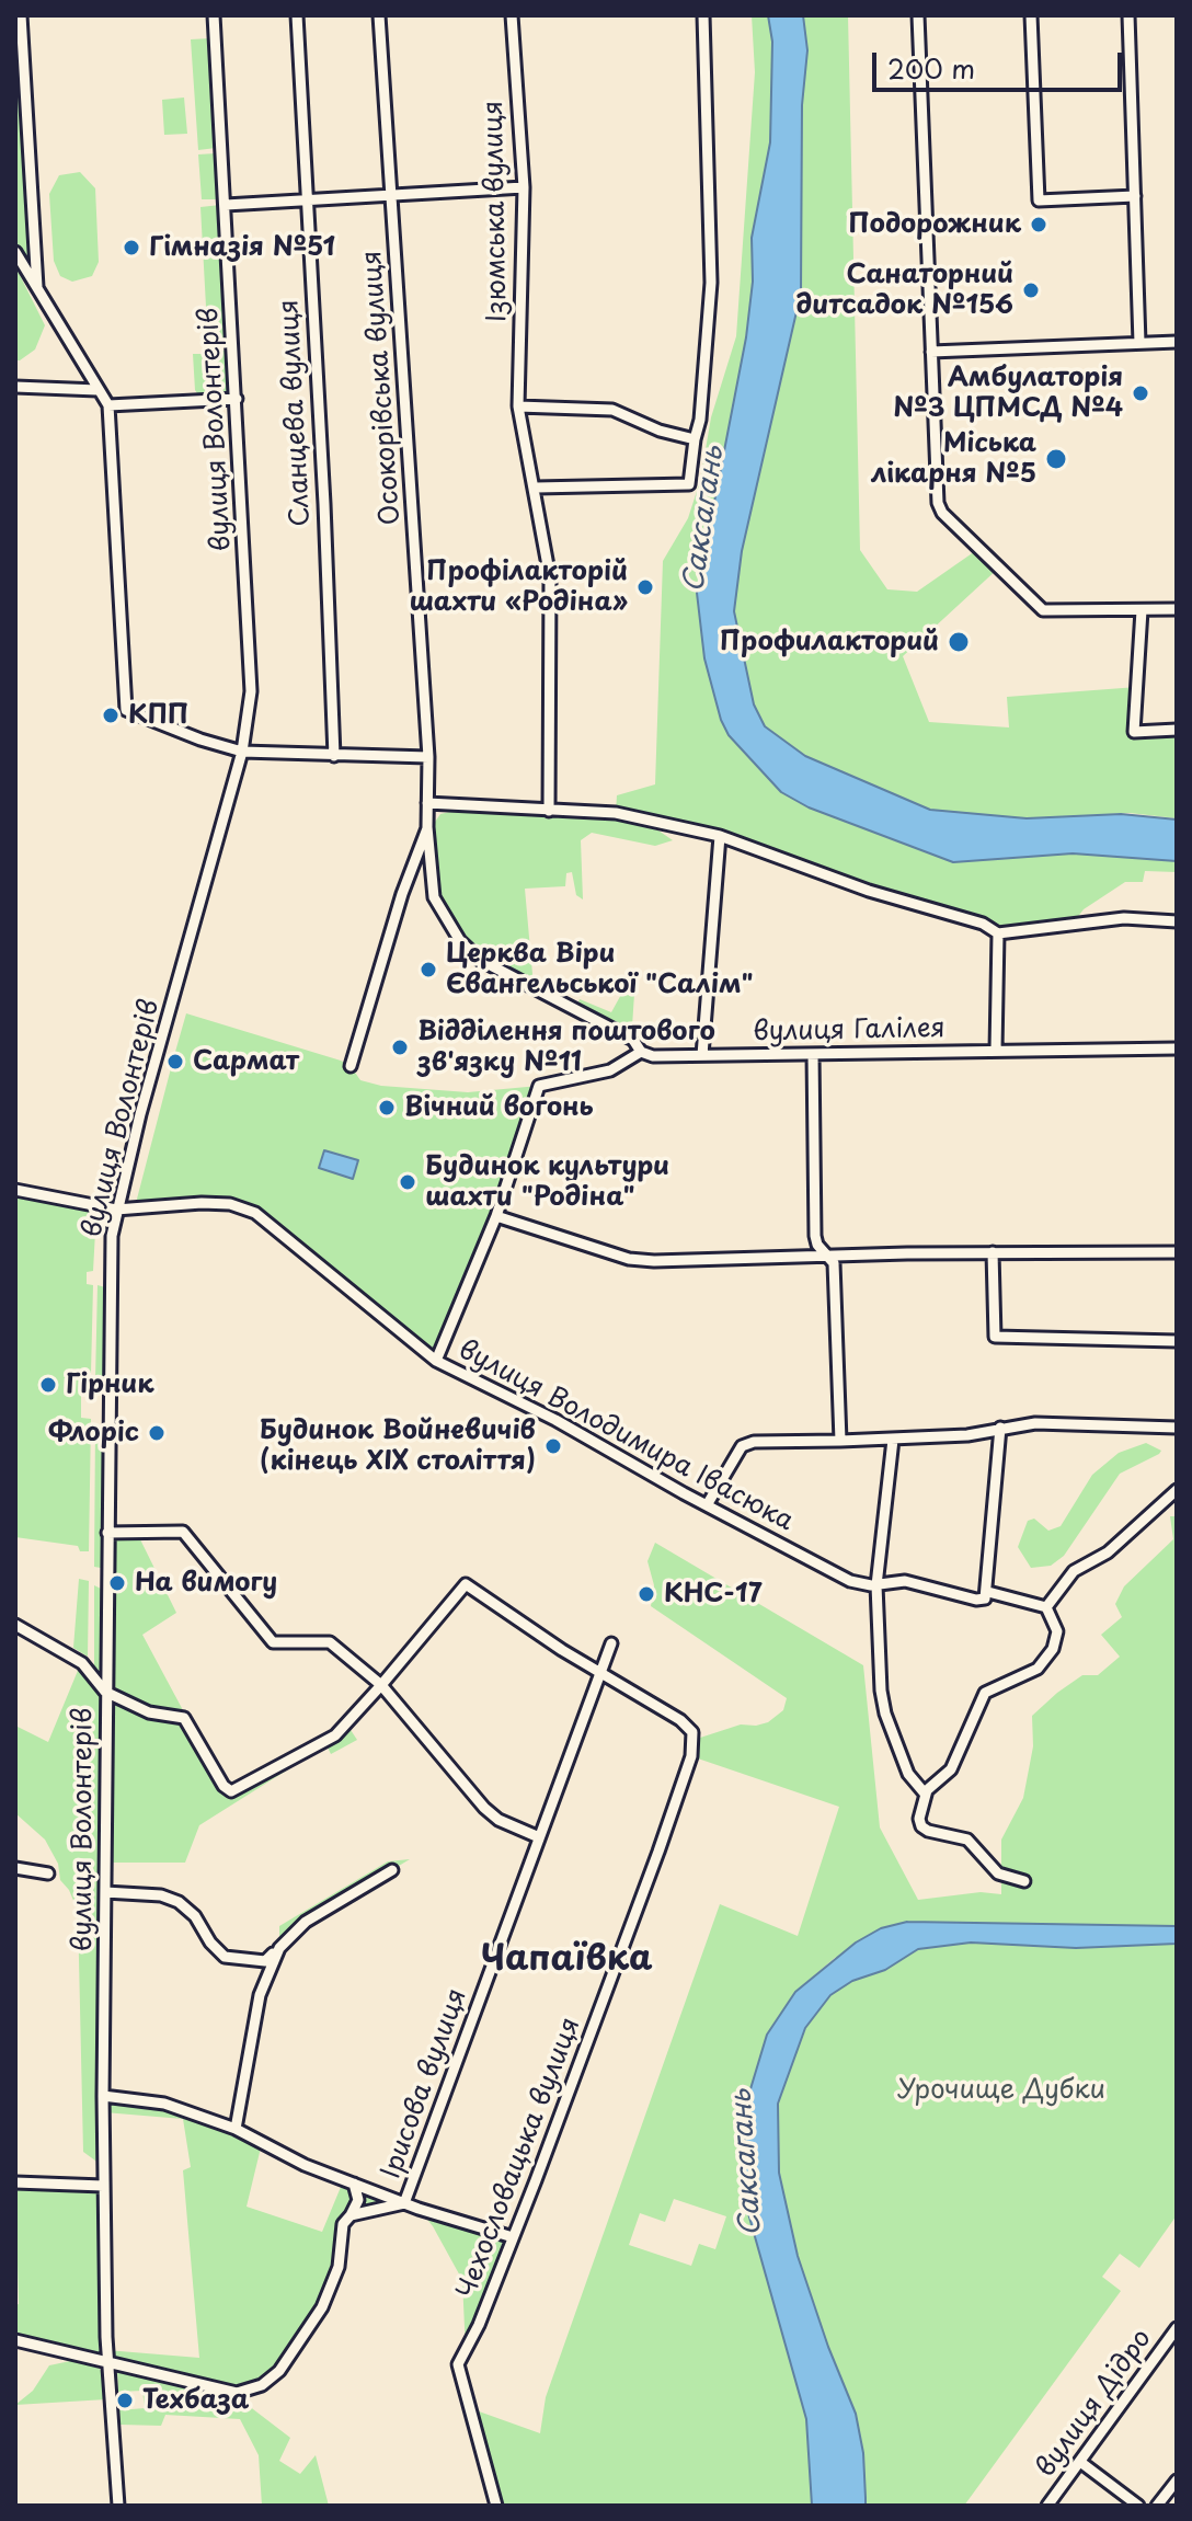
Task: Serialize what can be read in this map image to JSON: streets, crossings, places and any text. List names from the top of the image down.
{
  "streets": {
    "street": [
      "Ізюмська вулиця",
      "Осокорівська вулиця",
      "Сланцева вулиця",
      "вулиця Волонтерів",
      "вулиця Галілея",
      "вулиця Володимира Івасюка",
      "Ірисова вулиця",
      "Чехословацька вулиця",
      "вулиця Дідро"
    ]
  },
  "crossings": [
    ["вулиця Волонтерів", "вулиця Володимира Івасюка"],
    ["Ірисова вулиця", "Чехословацька вулиця"]
  ],
  "districts": ["Чапаївка"],
  "water": ["Саксагань"],
  "parks": ["Урочище Дубки"],
  "places": [
    "Подорожник",
    "Гімназія №51",
    "Санаторний дитсадок №156",
    "Амбулаторія №3 ЦПМСД №4",
    "Міська лікарня №5",
    "Профілакторій шахти «Родіна»",
    "Профилакторий",
    "КПП",
    "Церква Віри Євангельської \"Салім\"",
    "Відділення поштового зв'язку №11",
    "Сармат",
    "Вічний вогонь",
    "Будинок культури шахти \"Родіна\"",
    "Гірник",
    "Флоріс",
    "Будинок Войневичів (кінець ХІХ століття)",
    "На вимогу",
    "КНС-17",
    "Техбаза"
  ],
  "scale_bar": "200 m"
}
